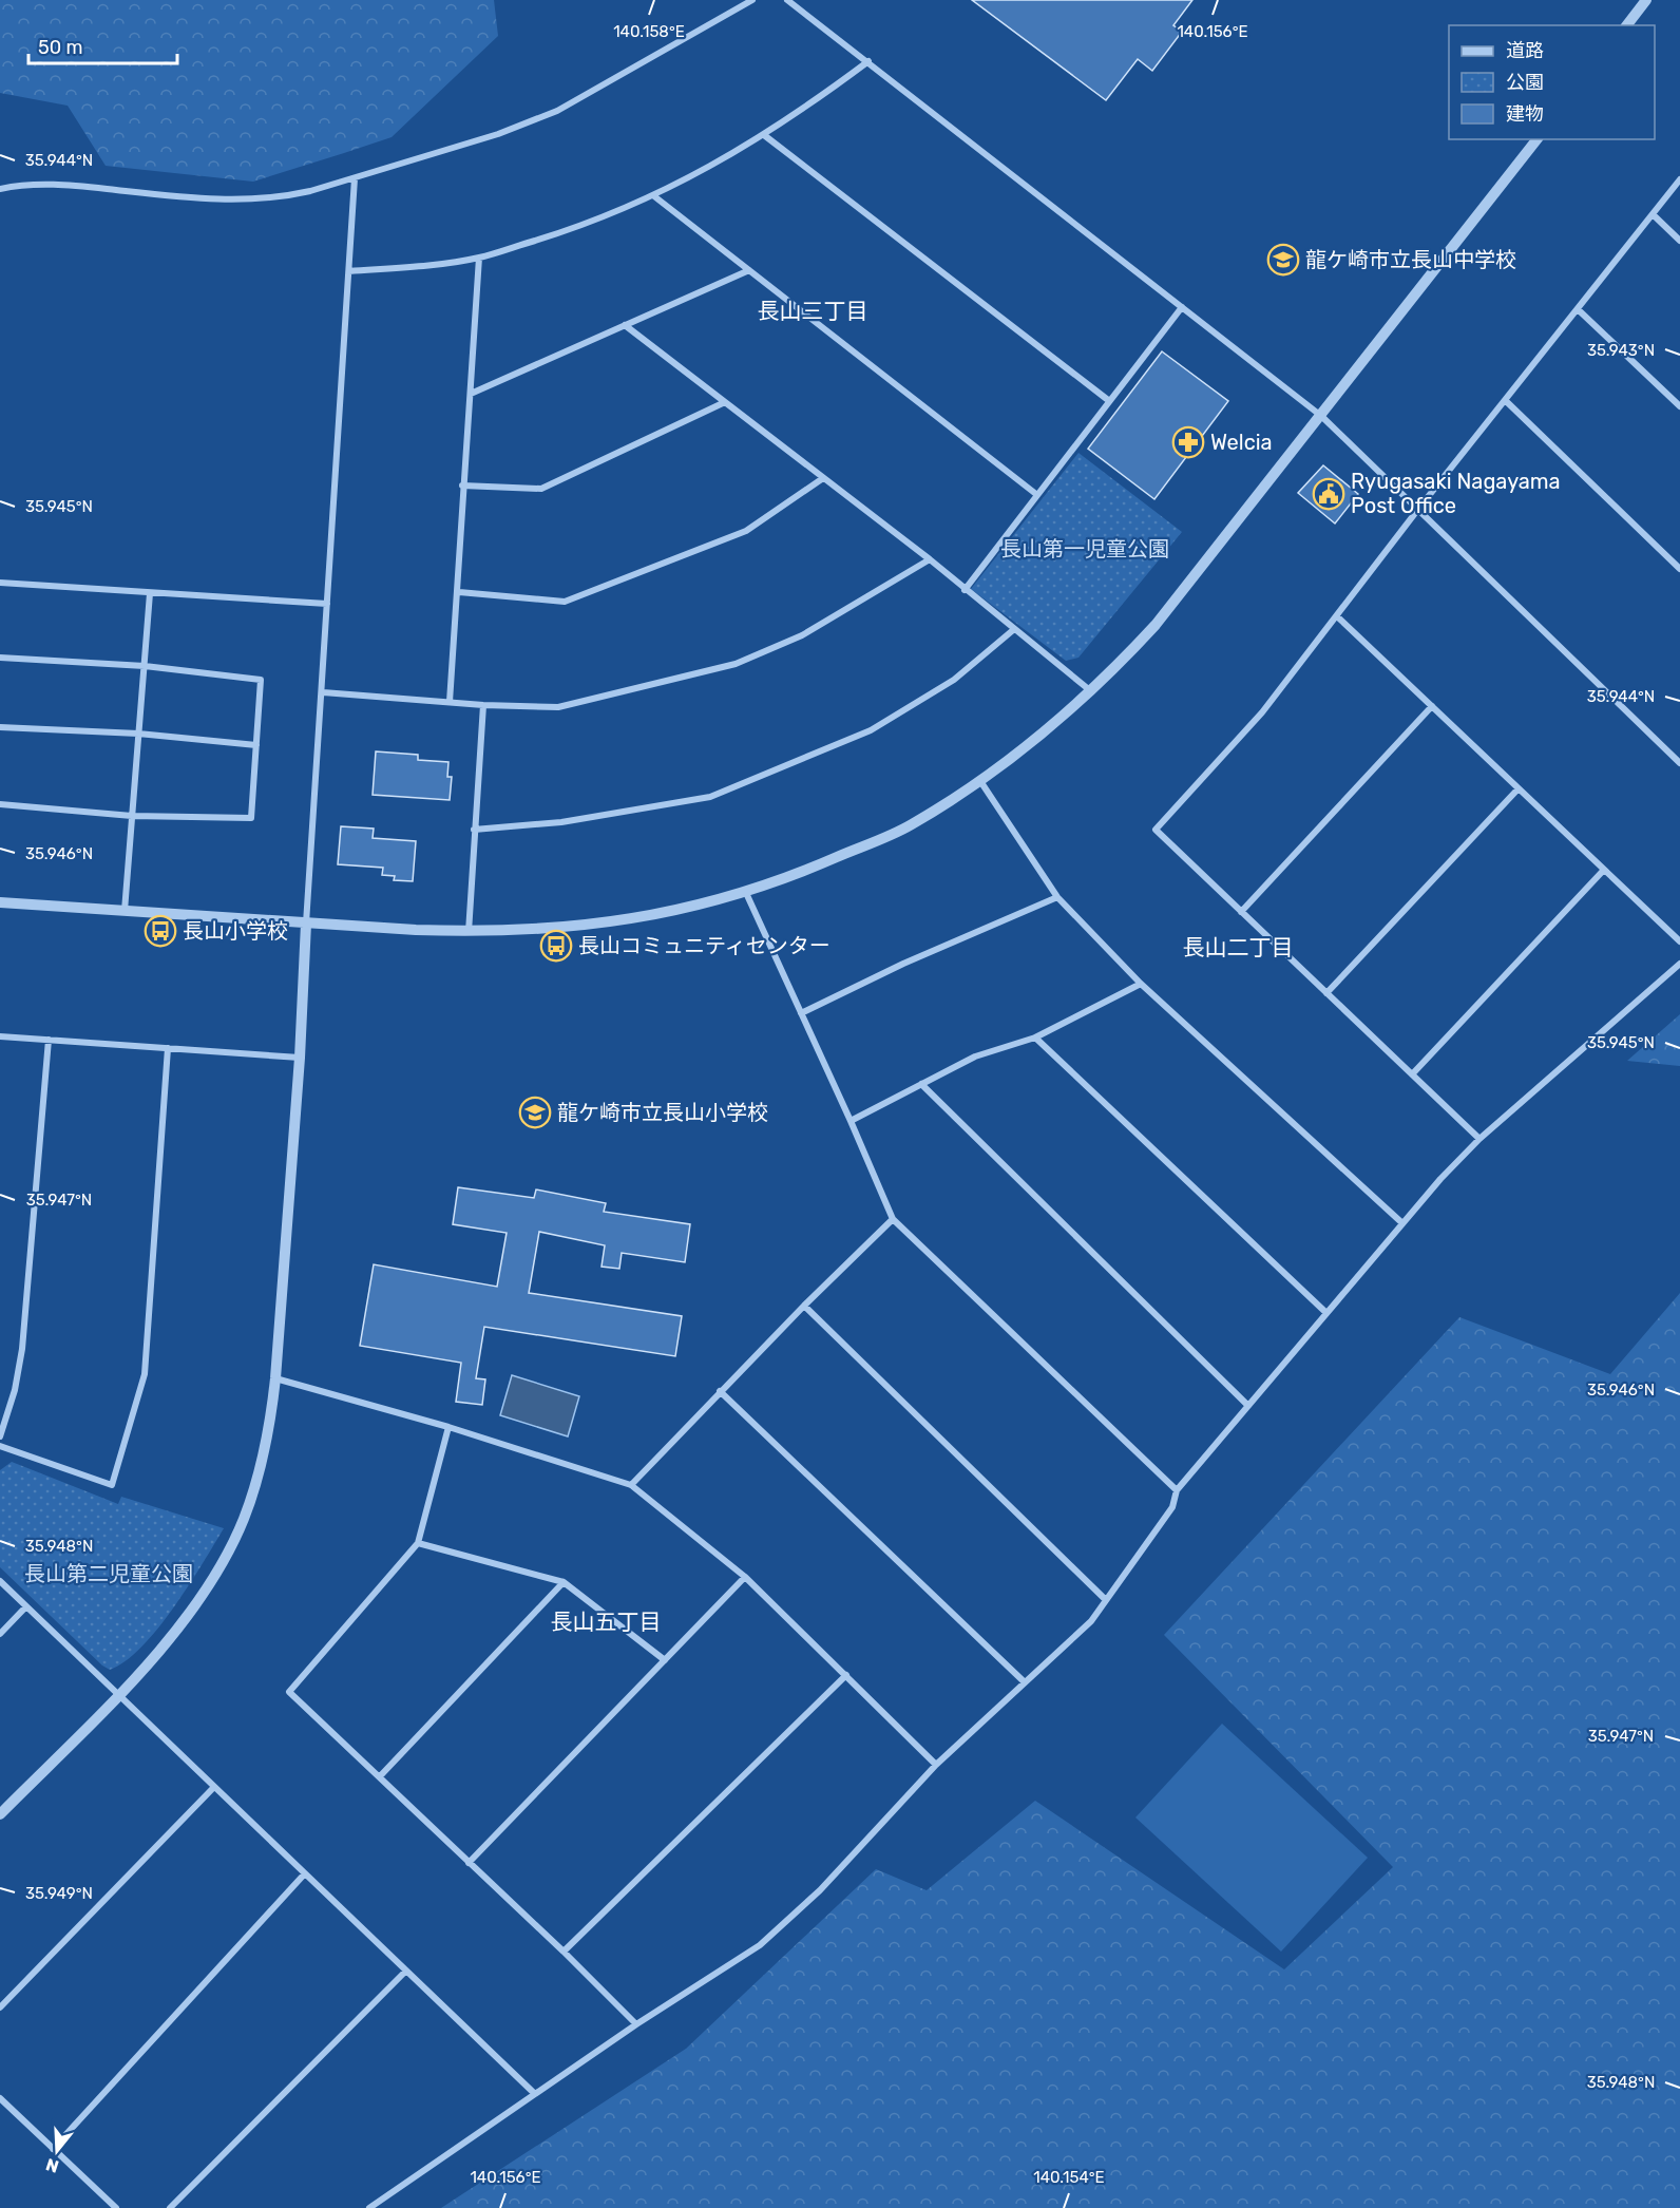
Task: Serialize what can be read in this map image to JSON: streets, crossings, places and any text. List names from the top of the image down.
{
  "districts": ["長山三丁目", "長山二丁目", "長山五丁目"],
  "parks": ["長山第一児童公園", "長山第二児童公園"],
  "places": {
    "school or university": ["龍ケ崎市立長山中学校", "龍ケ崎市立長山小学校"],
    "pharmacy": ["Welcia"],
    "public building": ["Ryugasaki Nagayama Post Office"],
    "bus stop": ["長山小学校", "長山コミュニティセンター"]
  },
  "legend": ["道路", "公園", "建物"],
  "scale_bar": "50 m",
  "north": "bottom",
  "coordinates": [
    "140.158°E",
    "140.156°E",
    "35.944°N",
    "35.943°N",
    "35.945°N",
    "35.946°N",
    "35.947°N",
    "35.948°N",
    "35.949°N",
    "140.154°E"
  ]
}
